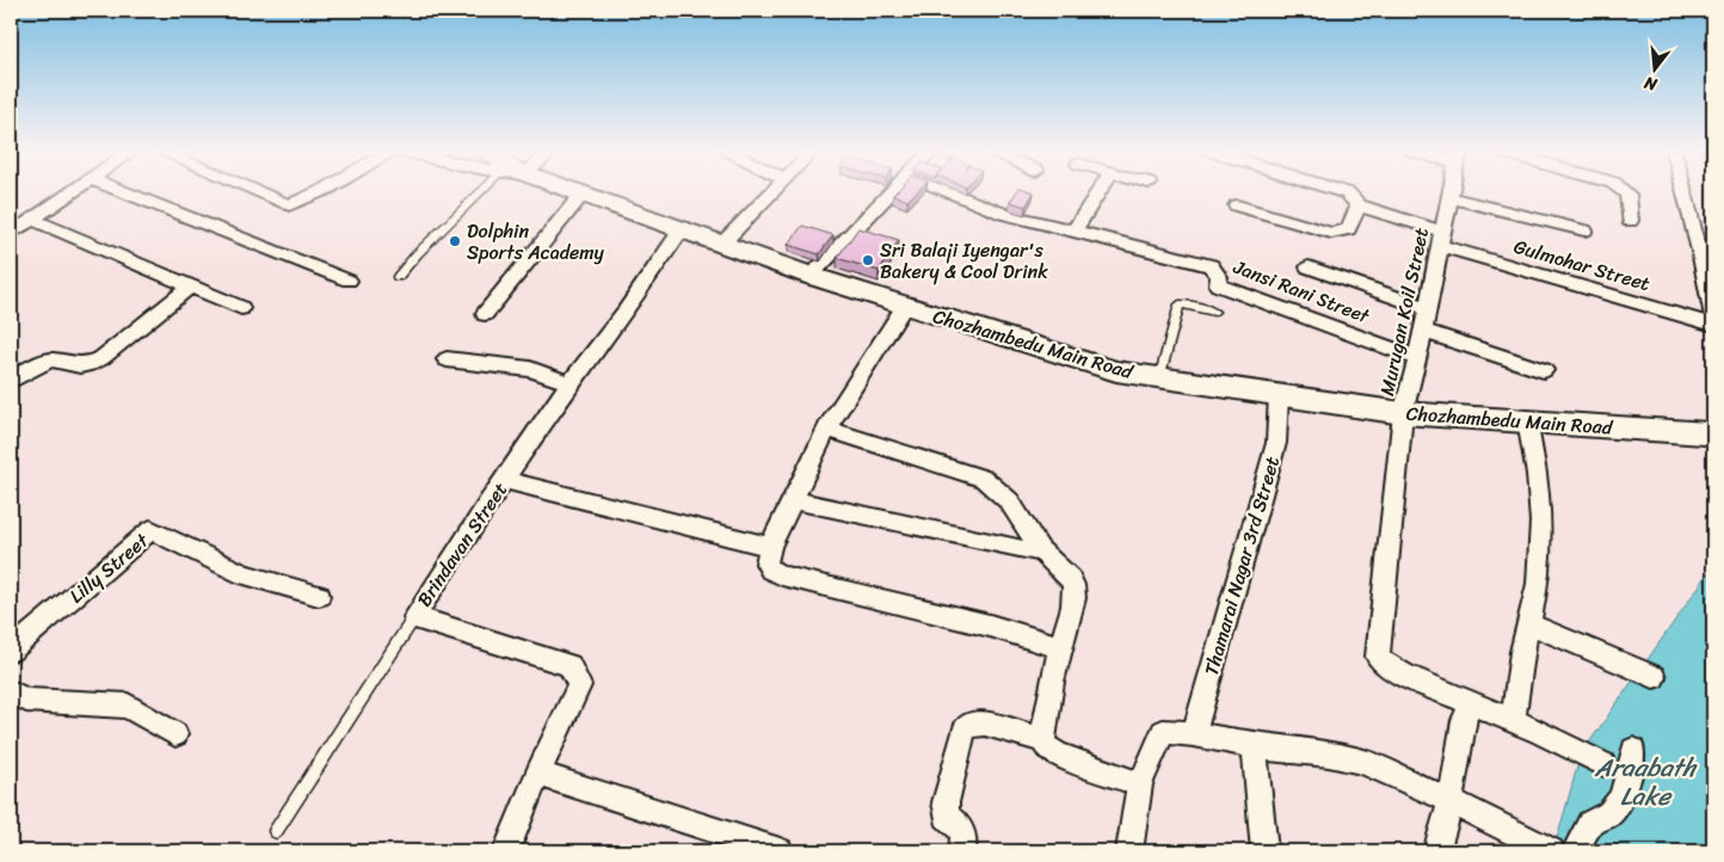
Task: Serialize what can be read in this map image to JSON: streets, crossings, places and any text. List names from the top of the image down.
{
  "streets": {
    "street": [
      "Gulmohar Street",
      "Jansi Rani Street",
      "Murugan Koil Street",
      "Chozhambedu Main Road",
      "Brindavan Street",
      "Thamarai Nagar 3rd Street",
      "Lilly Street"
    ]
  },
  "crossings": [
    ["Gulmohar Street", "Murugan Koil Street"],
    ["Jansi Rani Street", "Murugan Koil Street"],
    ["Murugan Koil Street", "Chozhambedu Main Road"],
    ["Chozhambedu Main Road", "Brindavan Street"],
    ["Chozhambedu Main Road", "Thamarai Nagar 3rd Street"]
  ],
  "water": ["Araabath Lake"],
  "places": ["Dolphin Sports Academy", "Sri Balaji Iyengar's Bakery & Cool Drink"],
  "north": "bottom"
}
